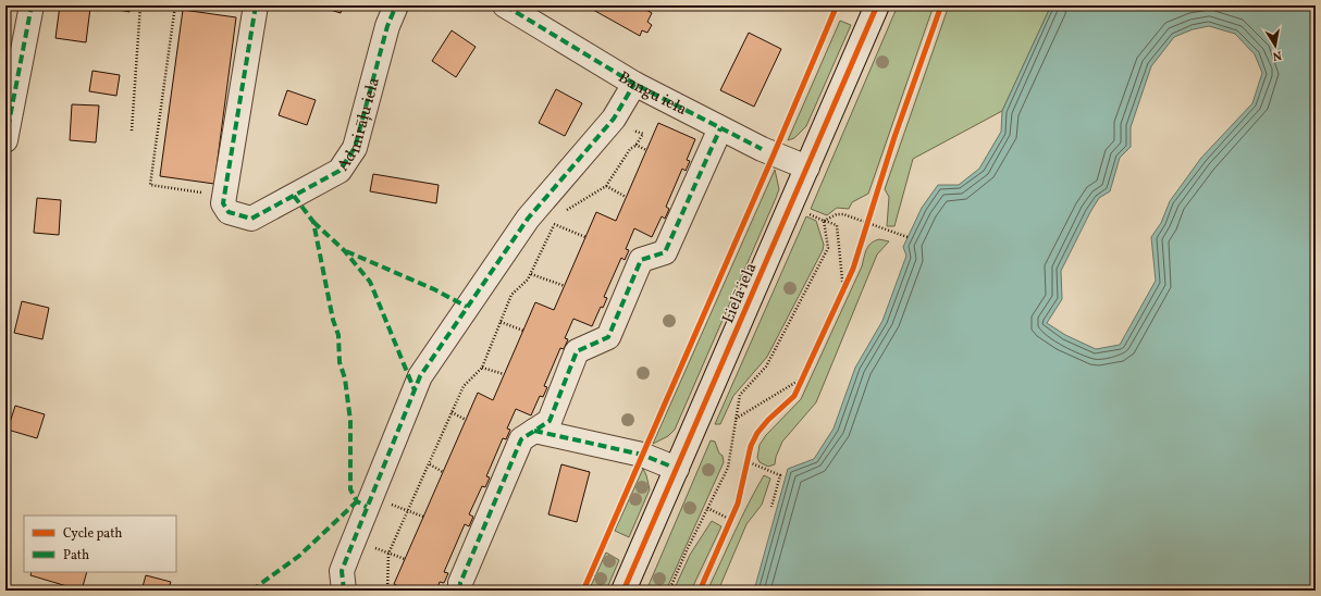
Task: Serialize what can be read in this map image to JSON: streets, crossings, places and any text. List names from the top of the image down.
{
  "streets": {
    "street": ["Bangu iela", "Admirāļu iela", "Lielā iela"]
  },
  "crossings": [
    ["Bangu iela", "Lielā iela"]
  ],
  "legend": ["Cycle path", "Path"],
  "north": "bottom"
}
